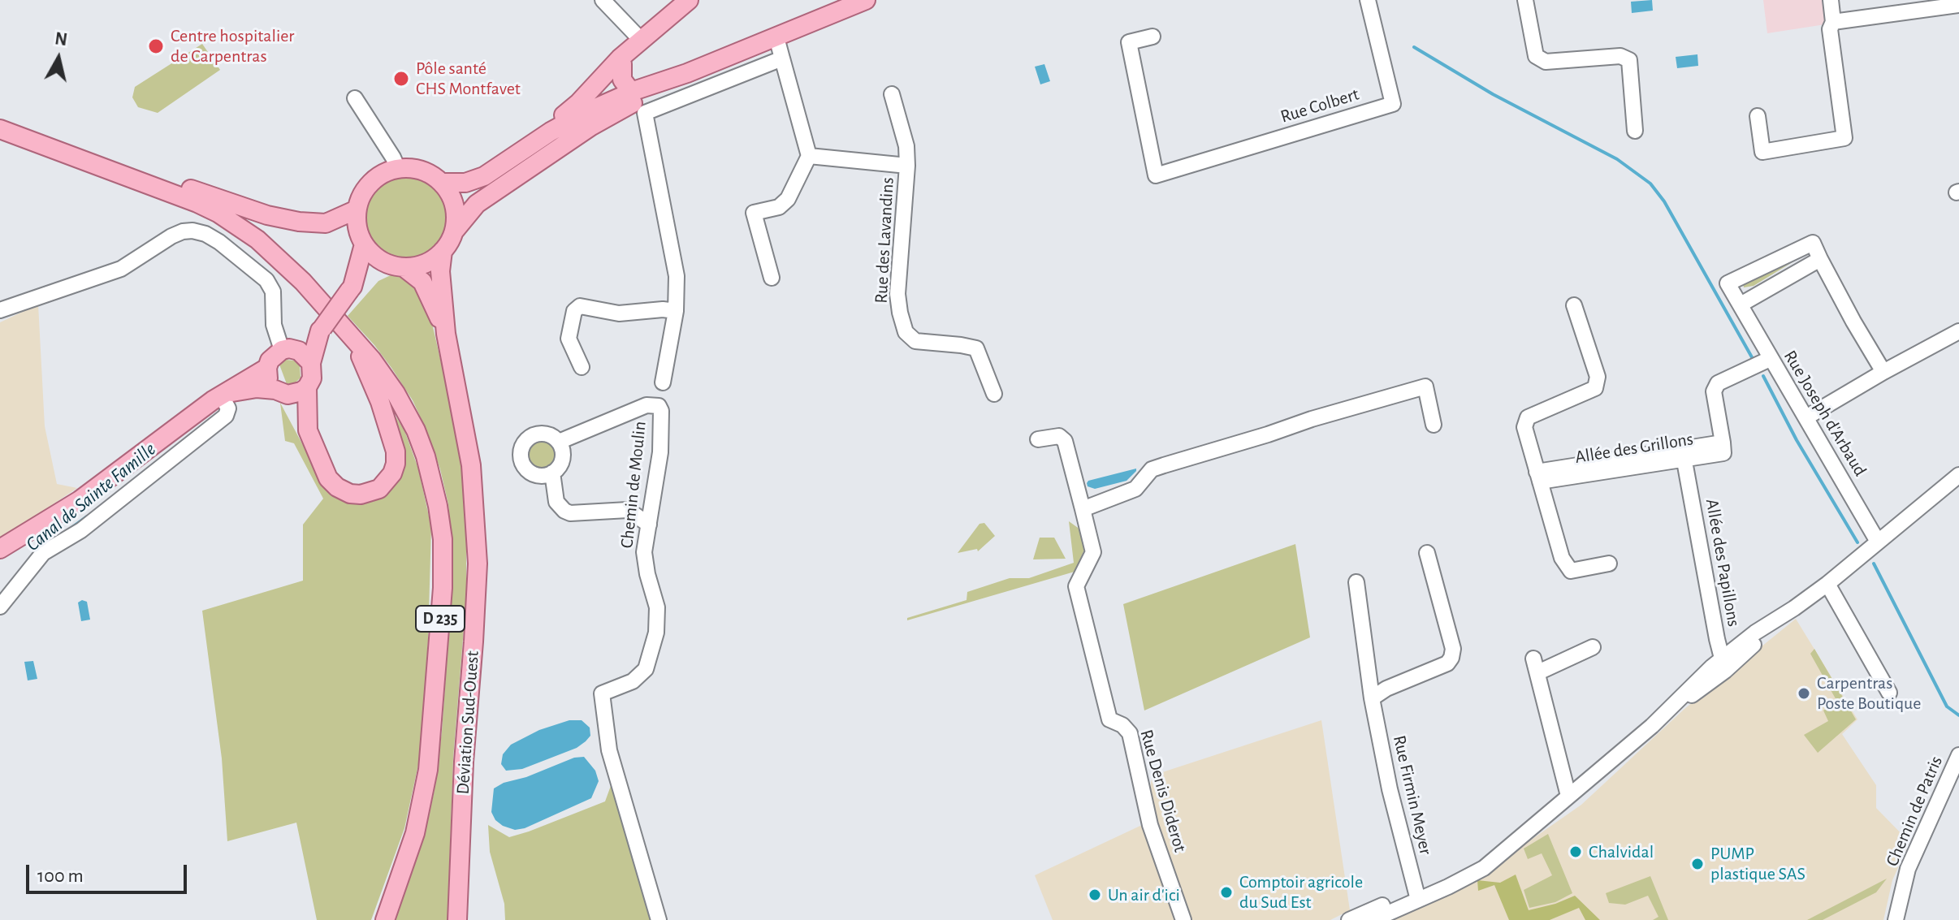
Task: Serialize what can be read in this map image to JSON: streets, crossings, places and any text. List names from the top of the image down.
{
  "streets": {
    "main road": ["D 235", "Déviation Sud-Ouest"],
    "street": [
      "Rue Colbert",
      "Rue des Lavandins",
      "Rue Joseph d'Arbaud",
      "Allée des Grillons",
      "Chemin de Moulin",
      "Allée des Papillons",
      "Rue Denis Diderot",
      "Rue Firmin Meyer",
      "Chemin de Patris"
    ]
  },
  "crossings": [
    ["Allée des Grillons", "Allée des Papillons"]
  ],
  "water": ["Canal de Sainte Famille"],
  "places": [
    "Centre hospitalier de Carpentras",
    "Pôle santé CHS Montfavet",
    "Carpentras Poste Boutique",
    "Chalvidal",
    "PUMP plastique SAS",
    "Comptoir agricole du Sud Est",
    "Un air d'ici"
  ],
  "scale_bar": "100 m",
  "north": "top"
}
